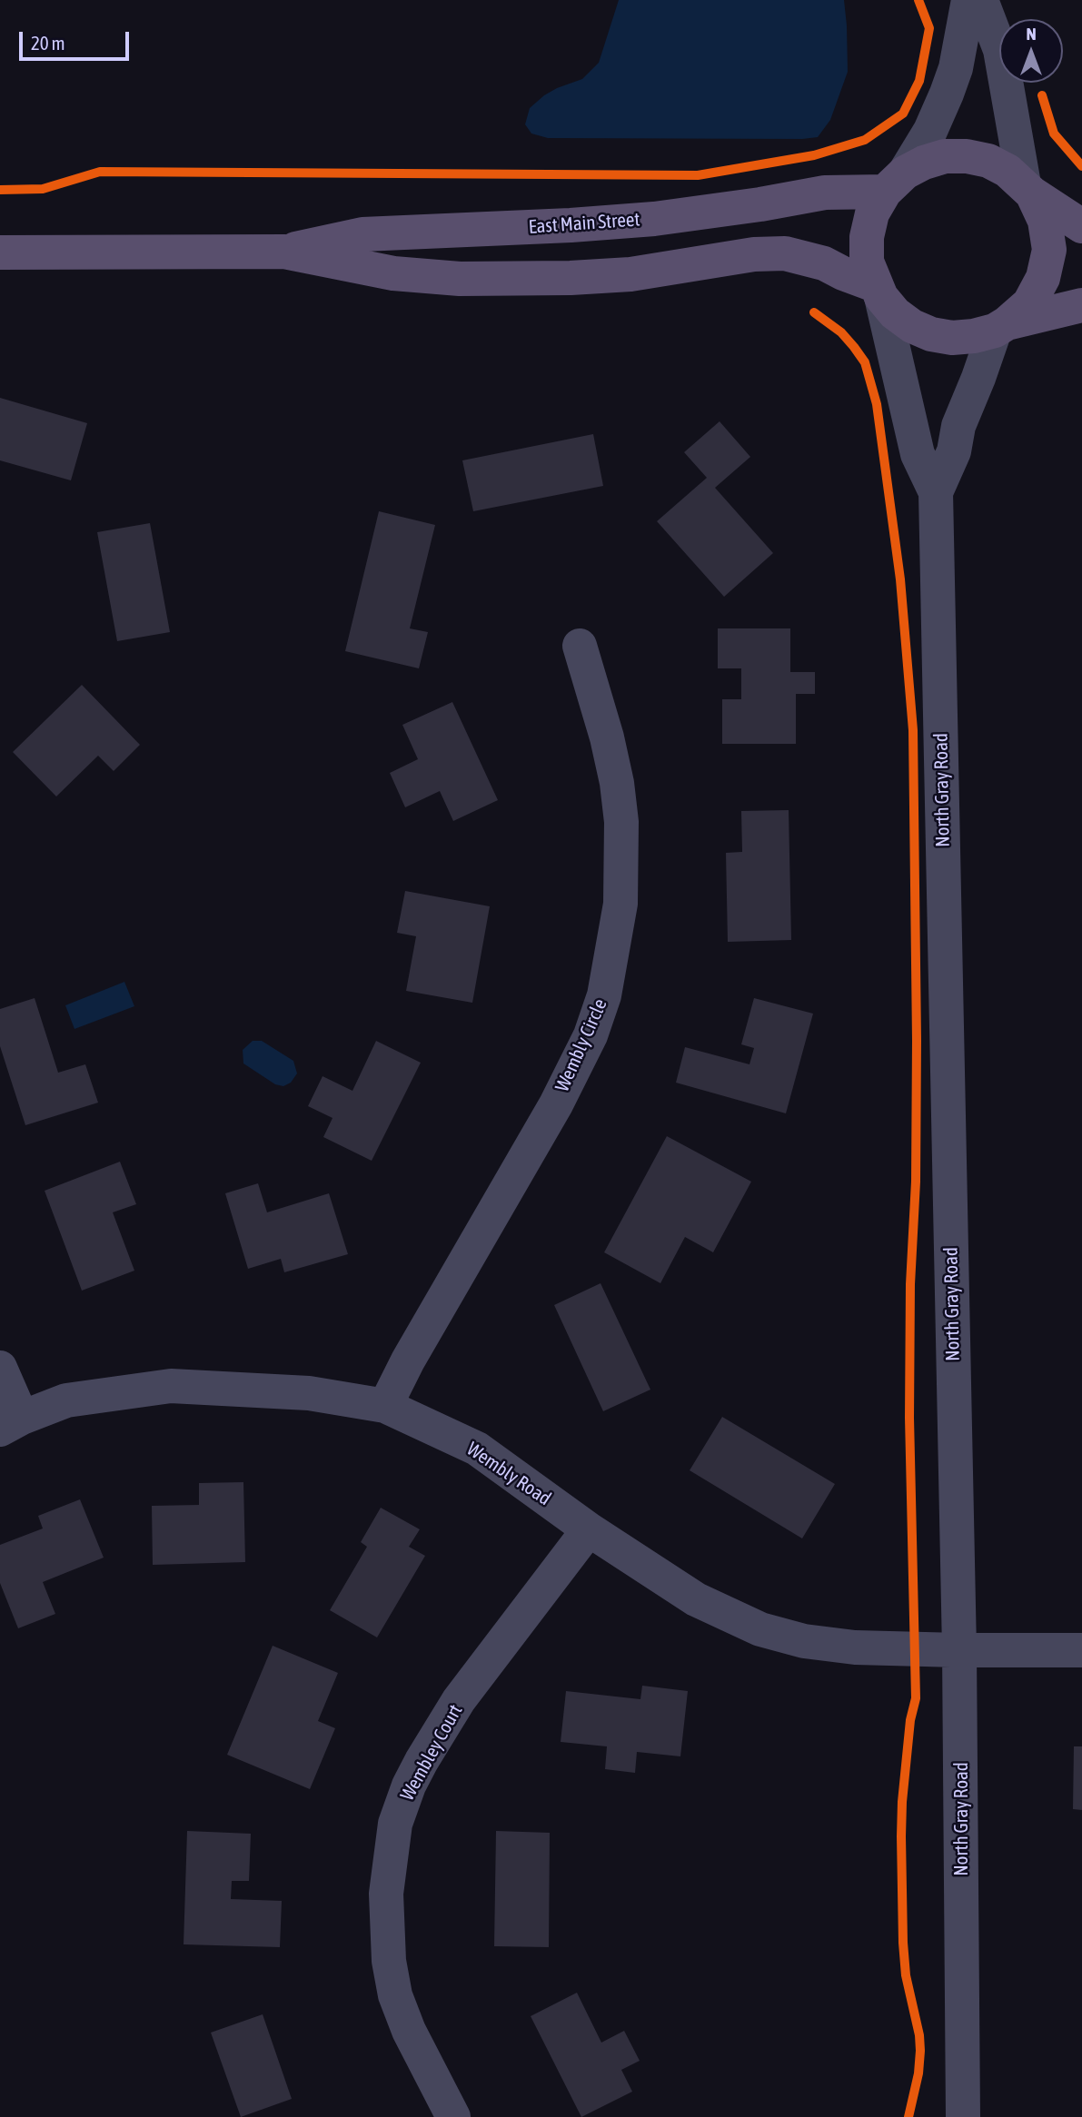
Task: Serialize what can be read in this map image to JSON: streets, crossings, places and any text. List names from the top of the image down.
{
  "streets": {
    "main road": ["East Main Street"],
    "street": [
      "North Gray Road",
      "Wembly Circle",
      "Wembly Road",
      "Wembley Court"
    ]
  },
  "crossings": [
    ["East Main Street", "North Gray Road"],
    ["North Gray Road", "Wembly Road"],
    ["Wembly Circle", "Wembly Road"],
    ["Wembly Road", "Wembley Court"]
  ],
  "scale_bar": "20 m",
  "north": "top"
}
